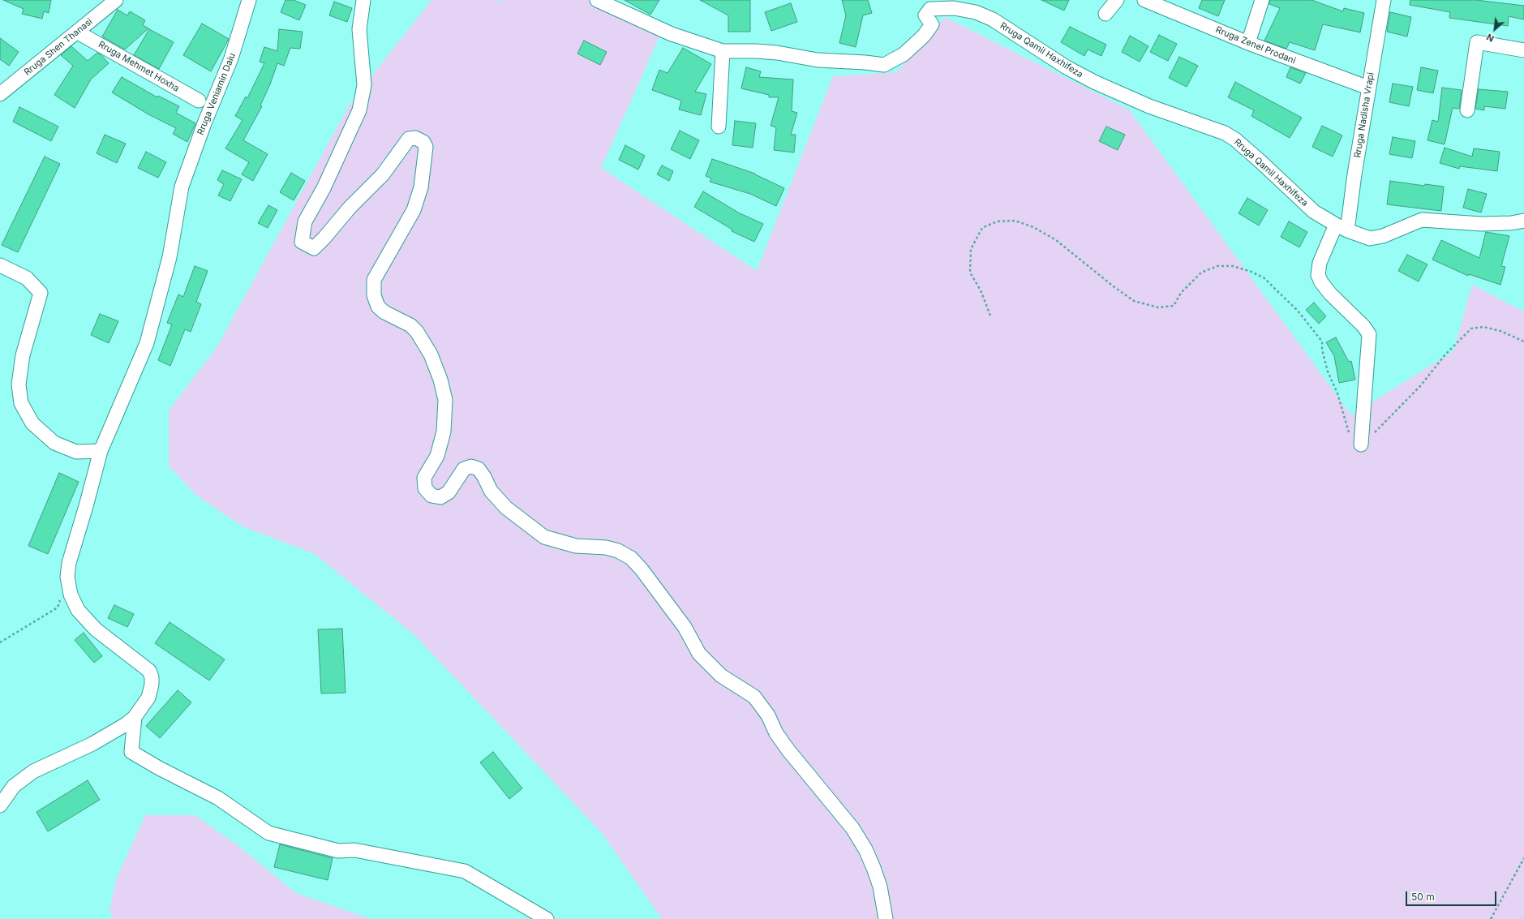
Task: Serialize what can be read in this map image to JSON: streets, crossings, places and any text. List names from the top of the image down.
{
  "streets": {
    "street": [
      "Rruga Zenel Prodani",
      "Rruga Shen Thanasi",
      "Rruga Qamil Haxhifeza",
      "Rruga Mehmet Hoxha",
      "Rruga Veniamin Daiu",
      "Rruga Nadisha Vrapi"
    ]
  },
  "crossings": [
    ["Rruga Zenel Prodani", "Rruga Nadisha Vrapi"],
    ["Rruga Shen Thanasi", "Rruga Mehmet Hoxha"],
    ["Rruga Qamil Haxhifeza", "Rruga Nadisha Vrapi"]
  ],
  "scale_bar": "50 m",
  "north": "bottom left"
}
